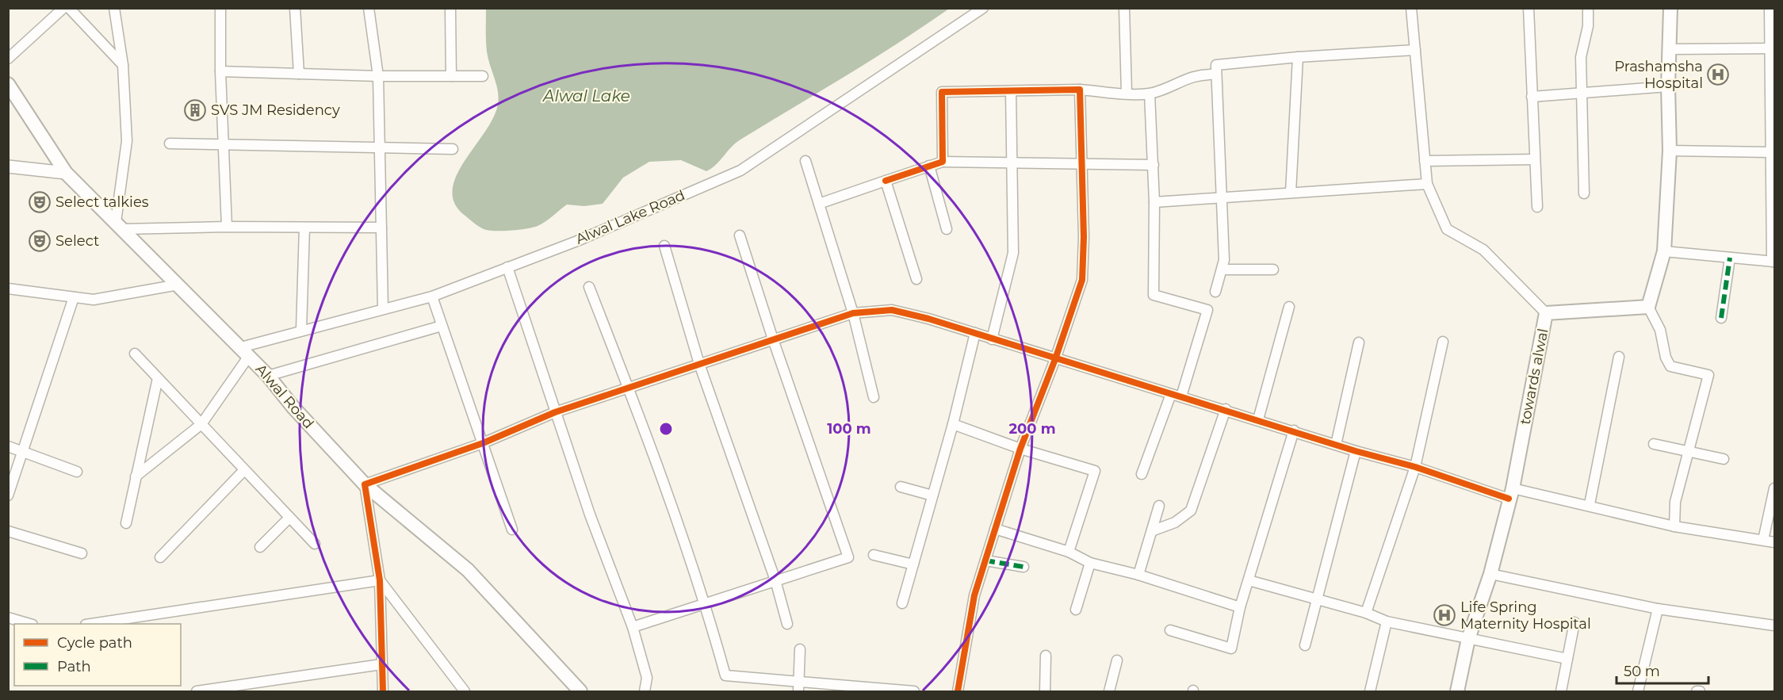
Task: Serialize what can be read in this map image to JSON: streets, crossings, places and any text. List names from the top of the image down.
{
  "streets": {
    "main road": ["towards alwal", "Alwal Road"],
    "street": ["Alwal Lake Road"]
  },
  "crossings": [
    ["Alwal Lake Road", "Alwal Road"]
  ],
  "water": ["Alwal Lake"],
  "places": {
    "hospital": ["Prashamsha Hospital", "Life Spring Maternity Hospital"],
    "building": ["SVS JM Residency"],
    "theatre": ["Select talkies", "Select"]
  },
  "legend": ["Cycle path", "Path"],
  "scale_bar": "50 m",
  "rings": ["100 m", "200 m"]
}
